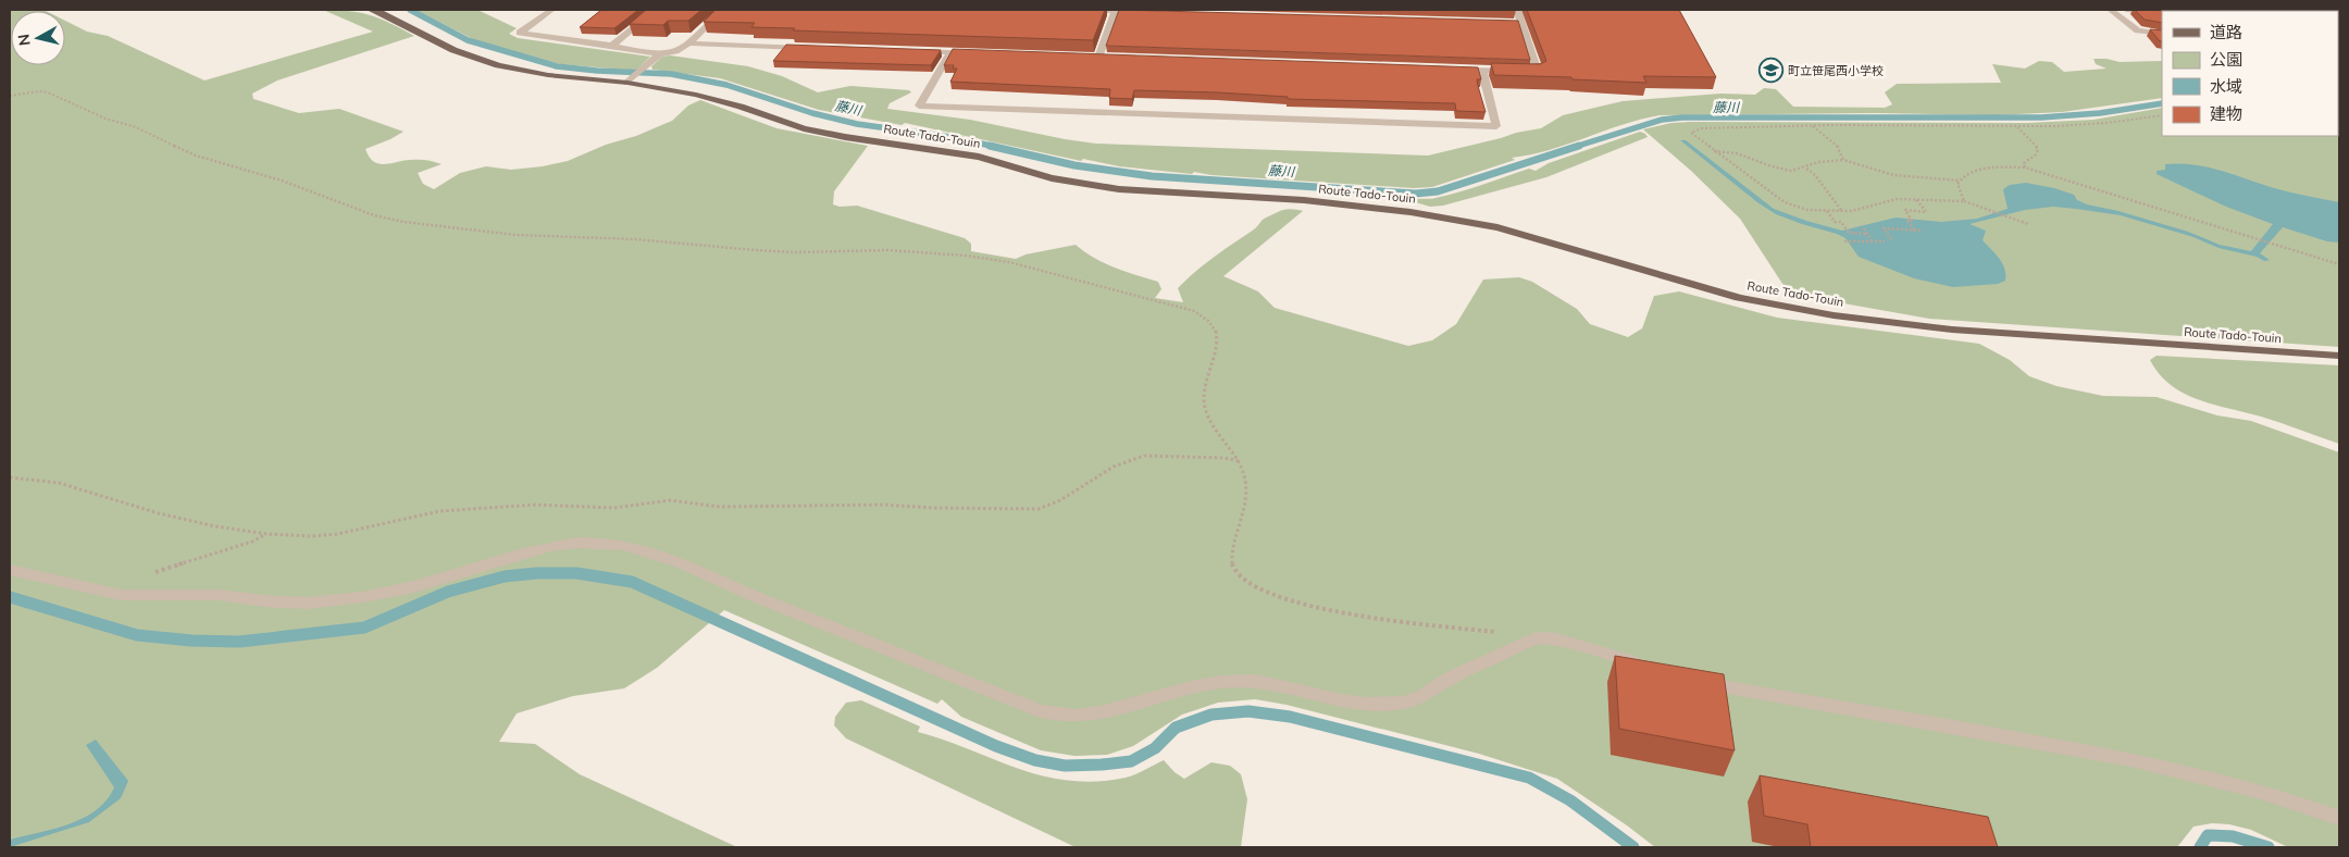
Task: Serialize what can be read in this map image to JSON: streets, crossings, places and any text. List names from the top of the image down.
{
  "streets": {
    "main road": ["Route Tado-Touin"]
  },
  "water": ["藤川"],
  "places": {
    "school or university": ["町立笹尾西小学校"]
  },
  "legend": [
    "道路",
    "公園",
    "水域",
    "建物"
  ],
  "north": "left"
}
